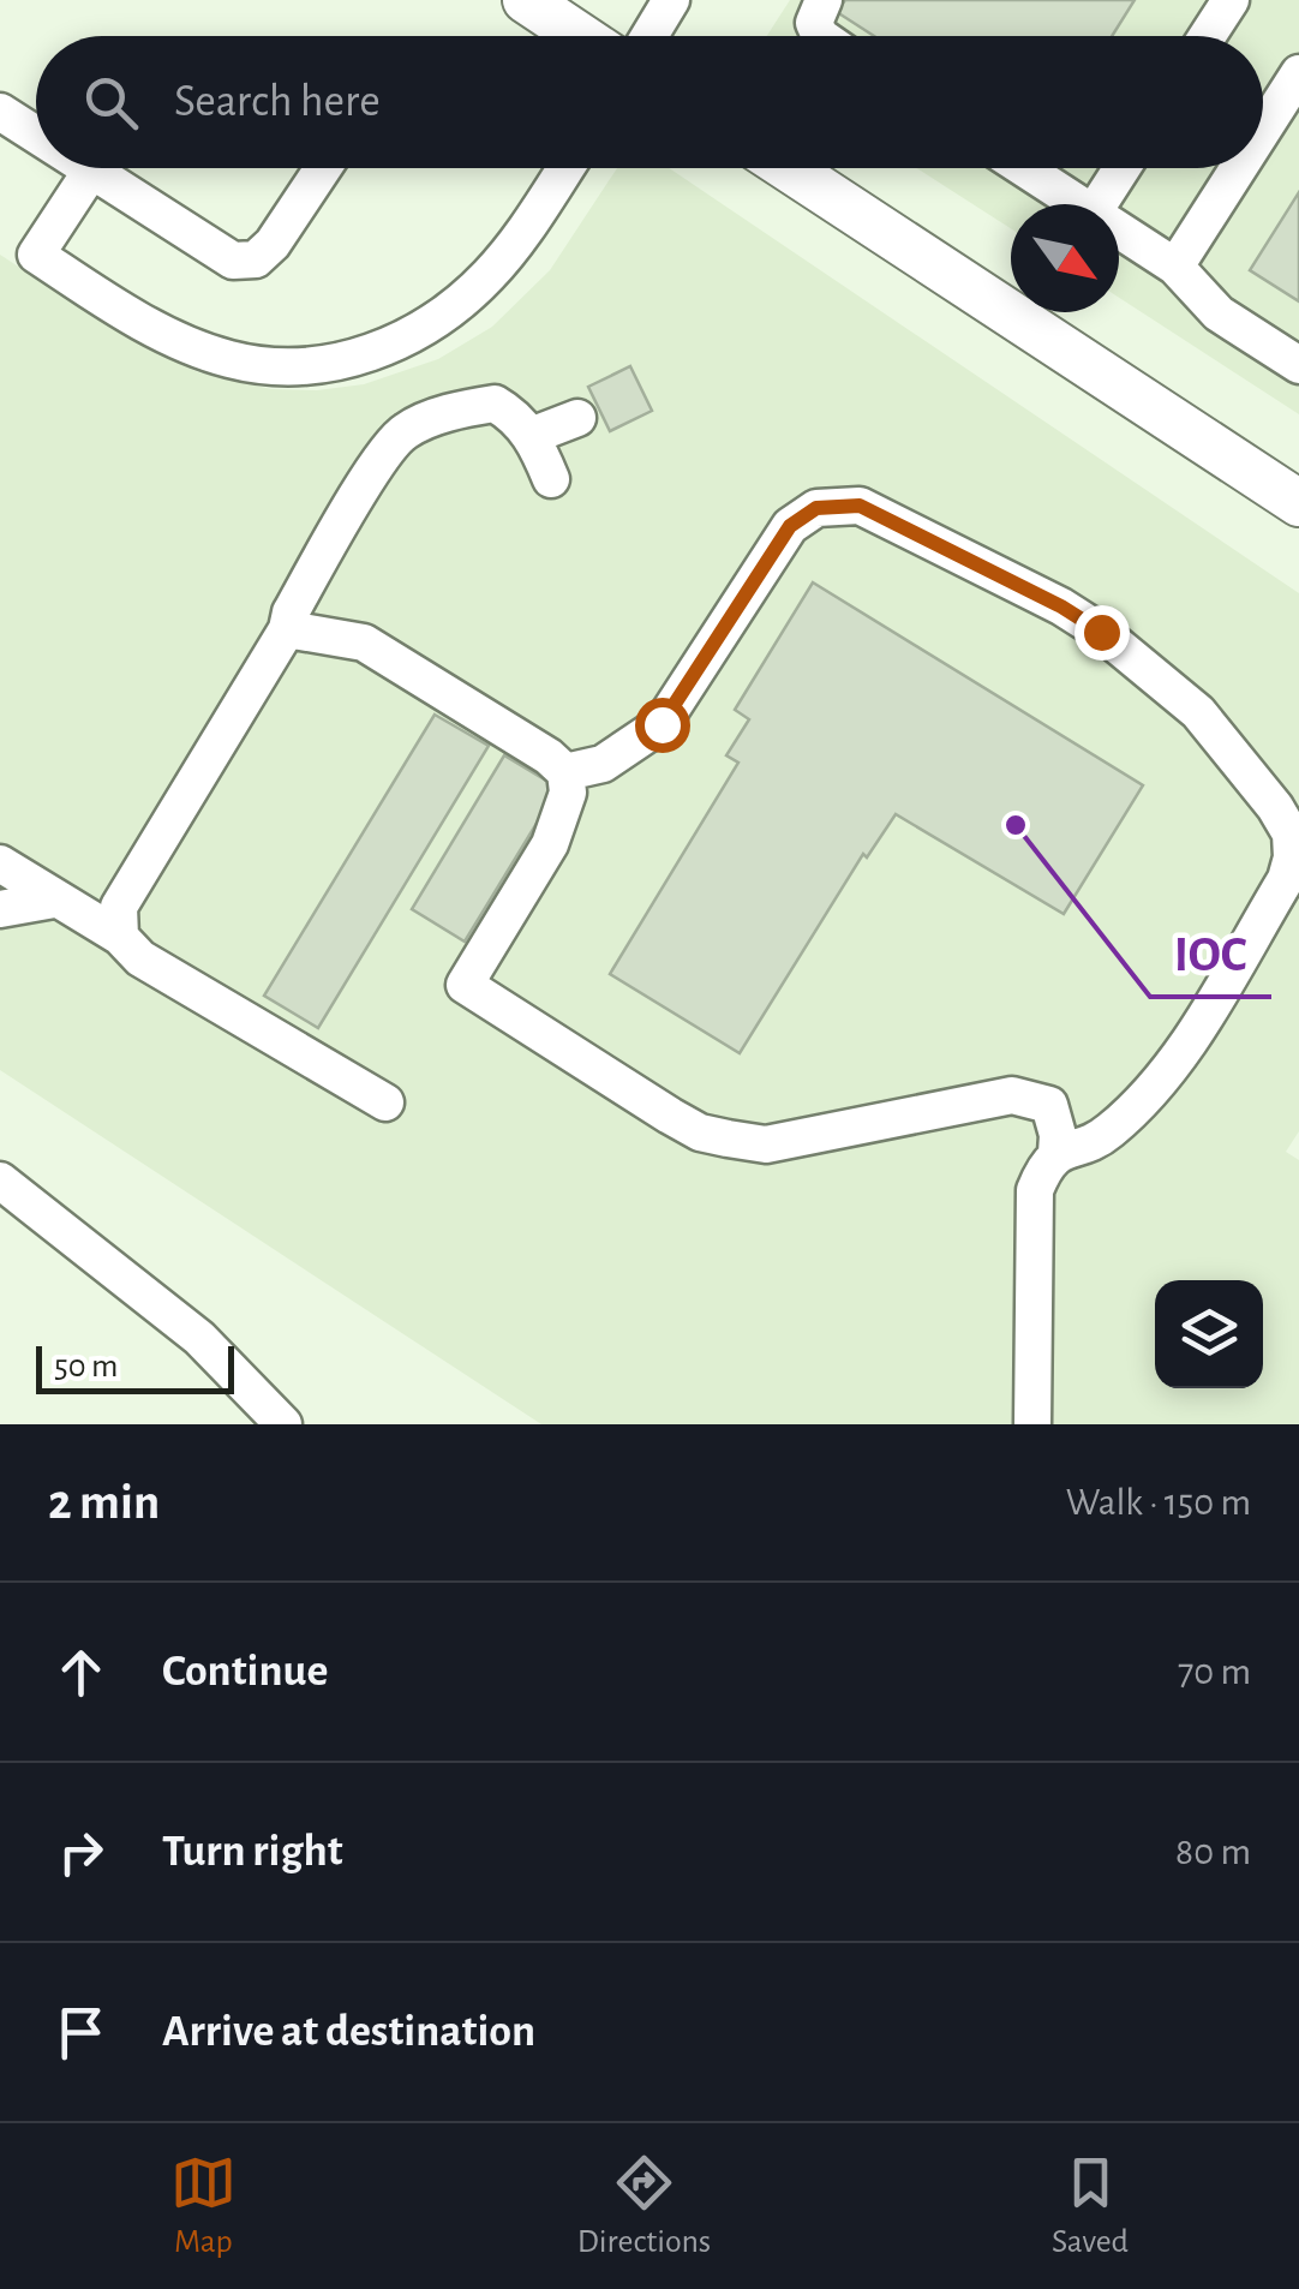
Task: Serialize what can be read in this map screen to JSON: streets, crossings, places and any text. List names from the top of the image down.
{
  "places": ["IOC"],
  "scale_bar": "50 m",
  "north": "bottom right",
  "page": {
    "search": "Search here",
    "scale": "50 m",
    "heading": ["2 min", "Walk · 150 m"],
    "list": [
      ["Continue", "70 m"],
      ["Turn right", "80 m"],
      "Arrive at destination"
    ],
    "nav": ["Map", "Directions", "Saved"]
  }
}
